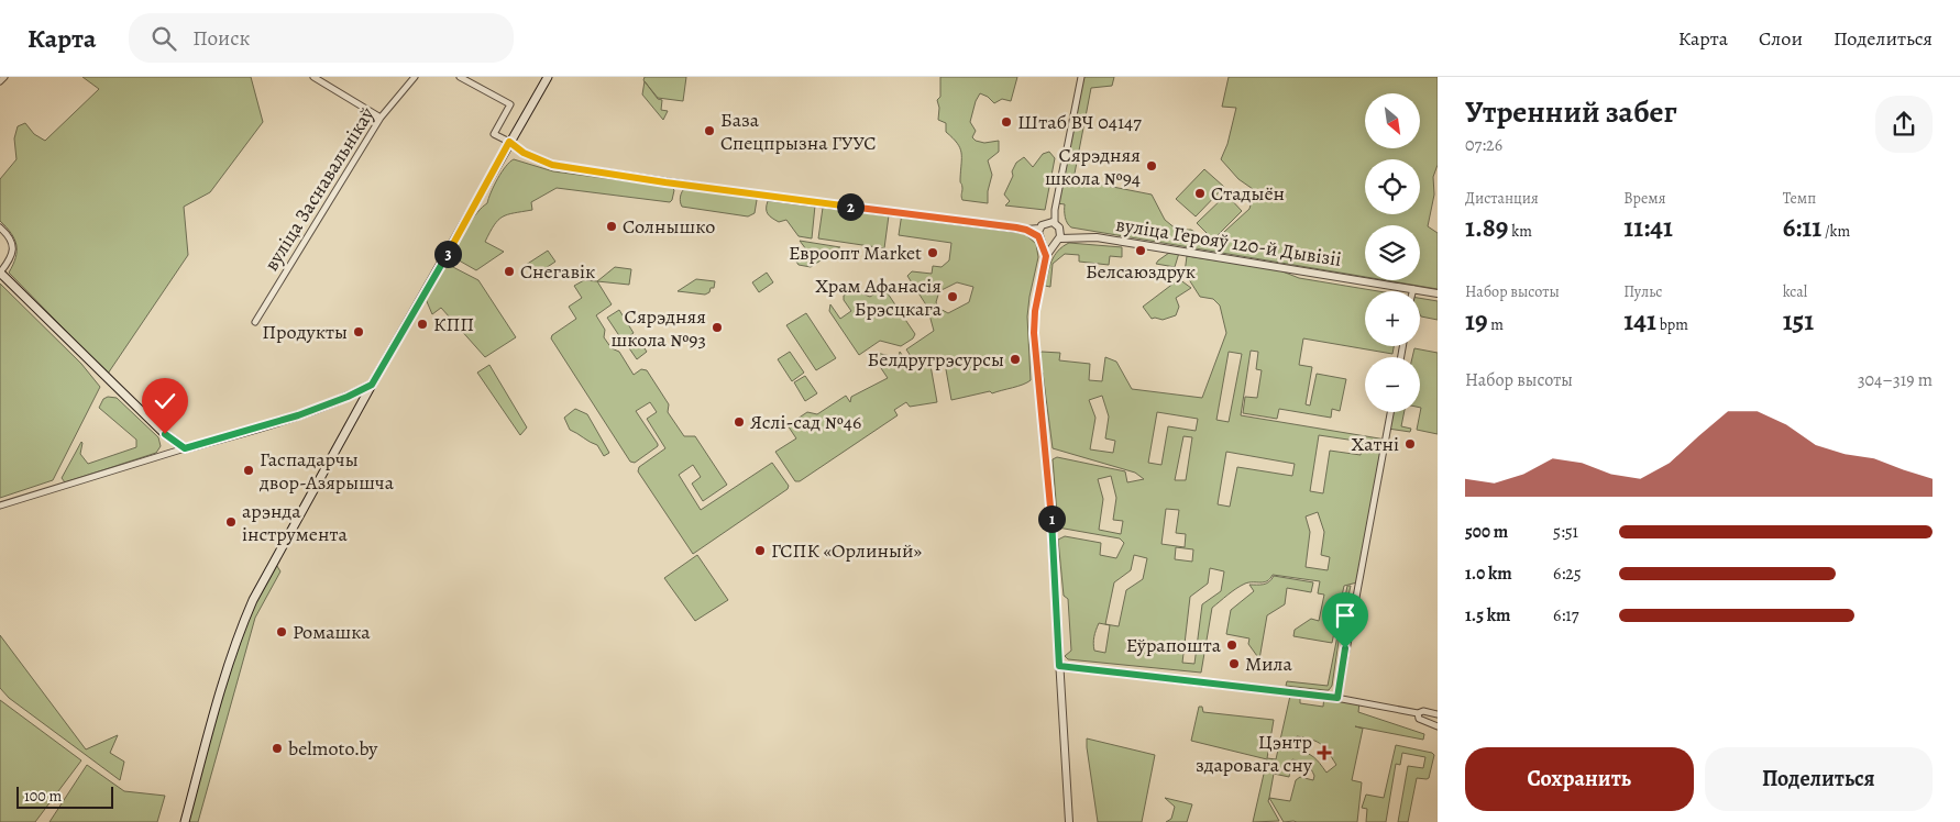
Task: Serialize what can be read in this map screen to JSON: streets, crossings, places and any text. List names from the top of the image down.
{
  "streets": {
    "street": ["вуліца Заснавальнікаў", "вуліца Герояў 120-й Дывізіі"]
  },
  "places": {
    "other": [
      "Штаб ВЧ 04147",
      "База Спецпрызна ГУУС",
      "Сярэдняя школа №94",
      "Стадыён",
      "Солнышко",
      "Белсаюздрук",
      "Евроопт Market",
      "Снегавік",
      "Храм Афанасія Брэсцкага",
      "КПП",
      "Сярэдняя школа №93",
      "Продукты",
      "Белдругрэсурсы",
      "Яслі-сад №46",
      "Хатні",
      "Гаспадарчы двор-Азярышча",
      "арэнда інструмента",
      "ГСПК «Орлиный»",
      "Ромашка",
      "Еўрапошта",
      "Мила",
      "belmoto.by"
    ],
    "health": ["Цэнтр здаровага сну"]
  },
  "scale_bar": "100 m",
  "north": "bottom right",
  "page": {
    "header": "Карта",
    "search": "Поиск",
    "nav": ["Карта", "Слои", "Поделиться"],
    "heading": ["Утренний забег", "07:26"],
    "map_buttons": ["+", "−"],
    "stats": [
      ["Дистанция", "1.89 km"],
      ["Время", "11:41"],
      ["Темп", "6:11 /km"],
      ["Набор высоты", "19 m"],
      ["Пульс", "141 bpm"],
      ["kcal", "151"]
    ],
    "pins": ["2", "3", "1"],
    "chart": ["Набор высоты", "304–319 m"],
    "list": [
      {
        "name": "500 m",
        "note": "5:51"
      },
      {
        "name": "1.0 km",
        "note": "6:25"
      },
      {
        "name": "1.5 km",
        "note": "6:17"
      }
    ],
    "buttons": ["Сохранить", "Поделиться"],
    "scale": "100 m"
  }
}
